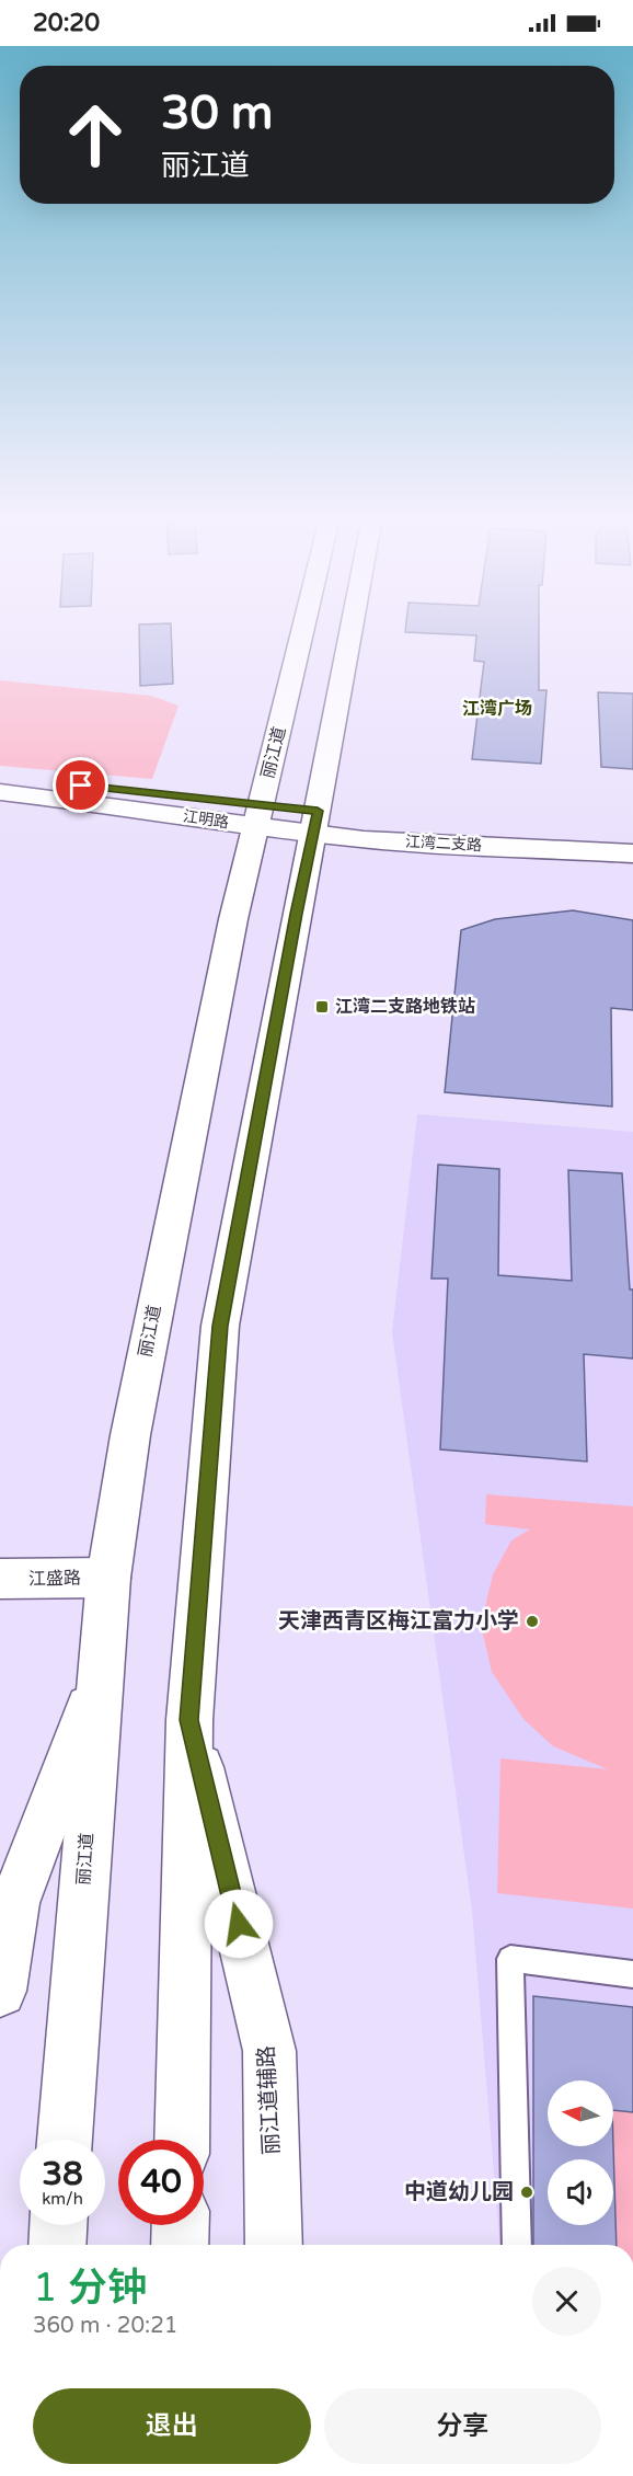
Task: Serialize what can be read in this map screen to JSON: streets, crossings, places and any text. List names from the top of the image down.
{
  "streets": {
    "main road": [
      "丽江道",
      "江明路",
      "江湾二支路",
      "江盛路",
      "丽江道辅路"
    ]
  },
  "crossings": [
    ["丽江道", "江明路"],
    ["丽江道", "江湾二支路"],
    ["丽江道", "江盛路"],
    ["江明路", "江湾二支路"]
  ],
  "districts": ["江湾广场"],
  "places": {
    "transit": ["江湾二支路地铁站"],
    "other": ["天津西青区梅江富力小学", "中道幼儿园"]
  },
  "north": "left",
  "page": {
    "status": "20:20",
    "turn": ["30 m", "丽江道"],
    "speed": "38 km/h",
    "limit": "40",
    "heading": ["1 分钟", "360 m · 20:21"],
    "buttons": ["退出", "分享"]
  }
}
